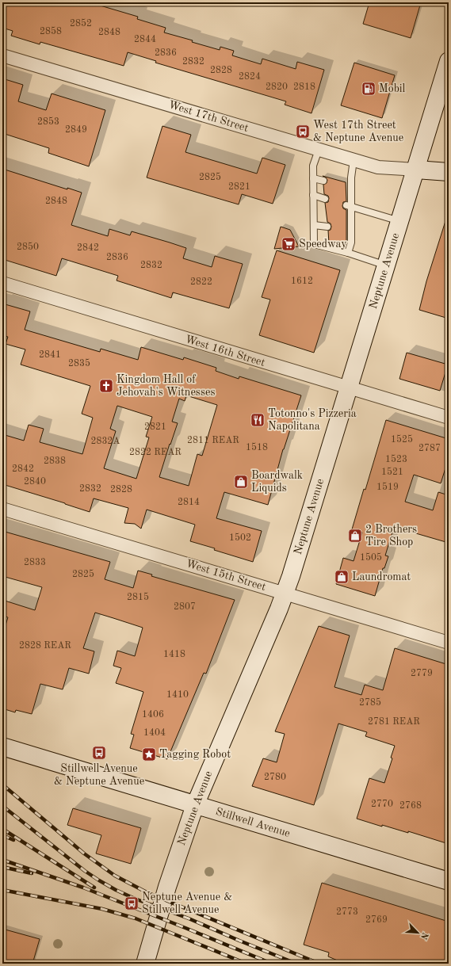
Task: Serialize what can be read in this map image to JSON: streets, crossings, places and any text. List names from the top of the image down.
{
  "streets": {
    "main road": ["Neptune Avenue", "Stillwell Avenue"],
    "street": ["West 17th Street", "West 16th Street", "West 15th Street"]
  },
  "crossings": [
    ["West 17th Street", "Neptune Avenue"],
    ["Neptune Avenue", "West 16th Street"],
    ["Neptune Avenue", "West 15th Street"],
    ["Neptune Avenue", "Stillwell Avenue"]
  ],
  "places": {
    "fuel station": ["Mobil"],
    "bus stop": ["West 17th Street & Neptune Avenue", "Stillwell Avenue & Neptune Avenue", "Neptune Avenue & Stillwell Avenue"],
    "supermarket": ["Speedway"],
    "church": ["Kingdom Hall of Jehovah's Witnesses"],
    "restaurant": ["Totonno's Pizzeria Napolitana"],
    "shop": ["Boardwalk Liquids", "2 Brothers Tire Shop", "Laundromat"],
    "place": ["Tagging Robot"]
  },
  "house_numbers": [
    "2852",
    "2858",
    "2848",
    "2844",
    "2836",
    "2832",
    "2828",
    "2824",
    "2820",
    "2818",
    "2853",
    "2849",
    "2825",
    "2821",
    "2848",
    "2850",
    "2842",
    "2836",
    "2832",
    "1612",
    "2822",
    "2841",
    "2835",
    "2821",
    "1525",
    "2811 REAR",
    "2832A",
    "1518",
    "2787",
    "2822 REAR",
    "1523",
    "2838",
    "2842",
    "1521",
    "2840",
    "1519",
    "2832",
    "2828",
    "2814",
    "1502",
    "1505",
    "2833",
    "2825",
    "2815",
    "2807",
    "2828 REAR",
    "1418",
    "2779",
    "1410",
    "2785",
    "1406",
    "2781 REAR",
    "1404",
    "2780",
    "2770",
    "2768",
    "2773",
    "2769"
  ],
  "north": "bottom right"
}
